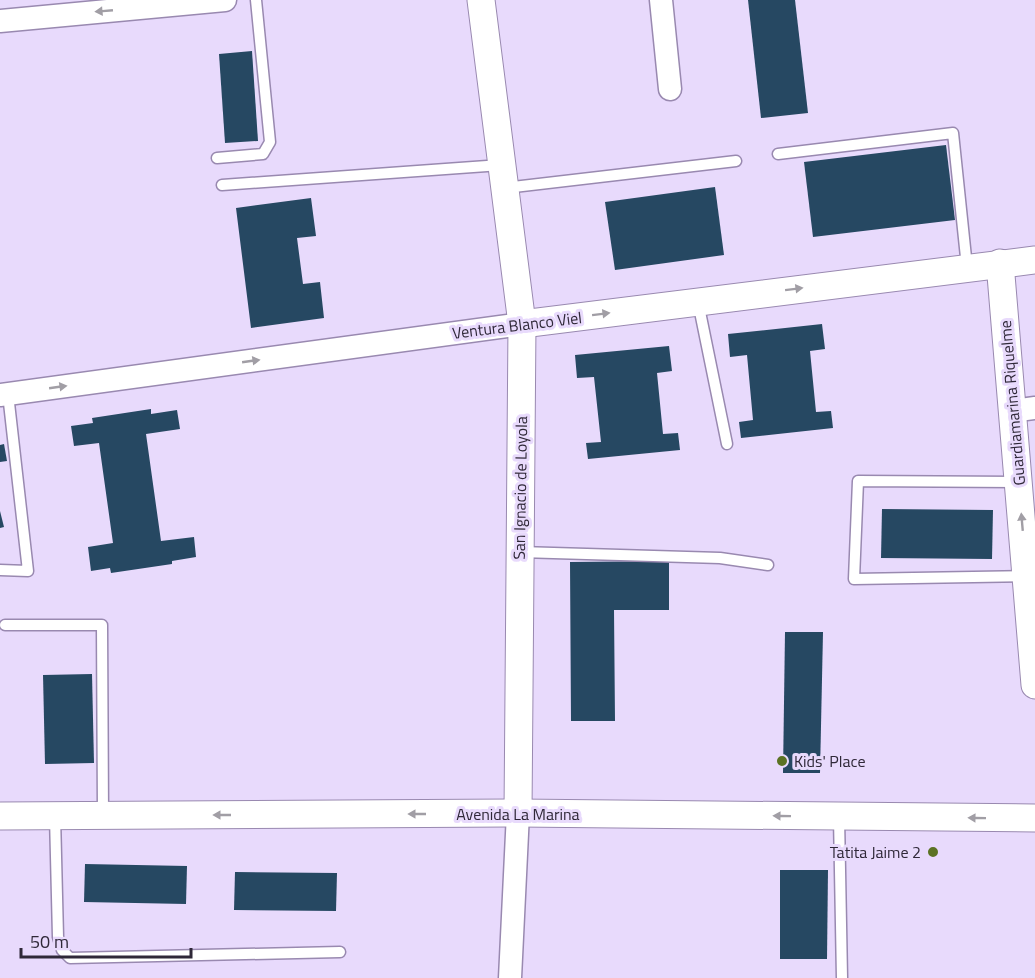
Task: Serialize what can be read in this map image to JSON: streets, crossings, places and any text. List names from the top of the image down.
{
  "streets": {
    "street": [
      "Ventura Blanco Viel",
      "Guardiamarina Riquelme",
      "San Ignacio de Loyola",
      "Avenida La Marina"
    ]
  },
  "crossings": [
    ["Ventura Blanco Viel", "Guardiamarina Riquelme"],
    ["Ventura Blanco Viel", "San Ignacio de Loyola"],
    ["San Ignacio de Loyola", "Avenida La Marina"]
  ],
  "one_way": ["Ventura Blanco Viel", "Avenida La Marina"],
  "places": ["Kids' Place", "Tatita Jaime 2"],
  "scale_bar": "50 m"
}
